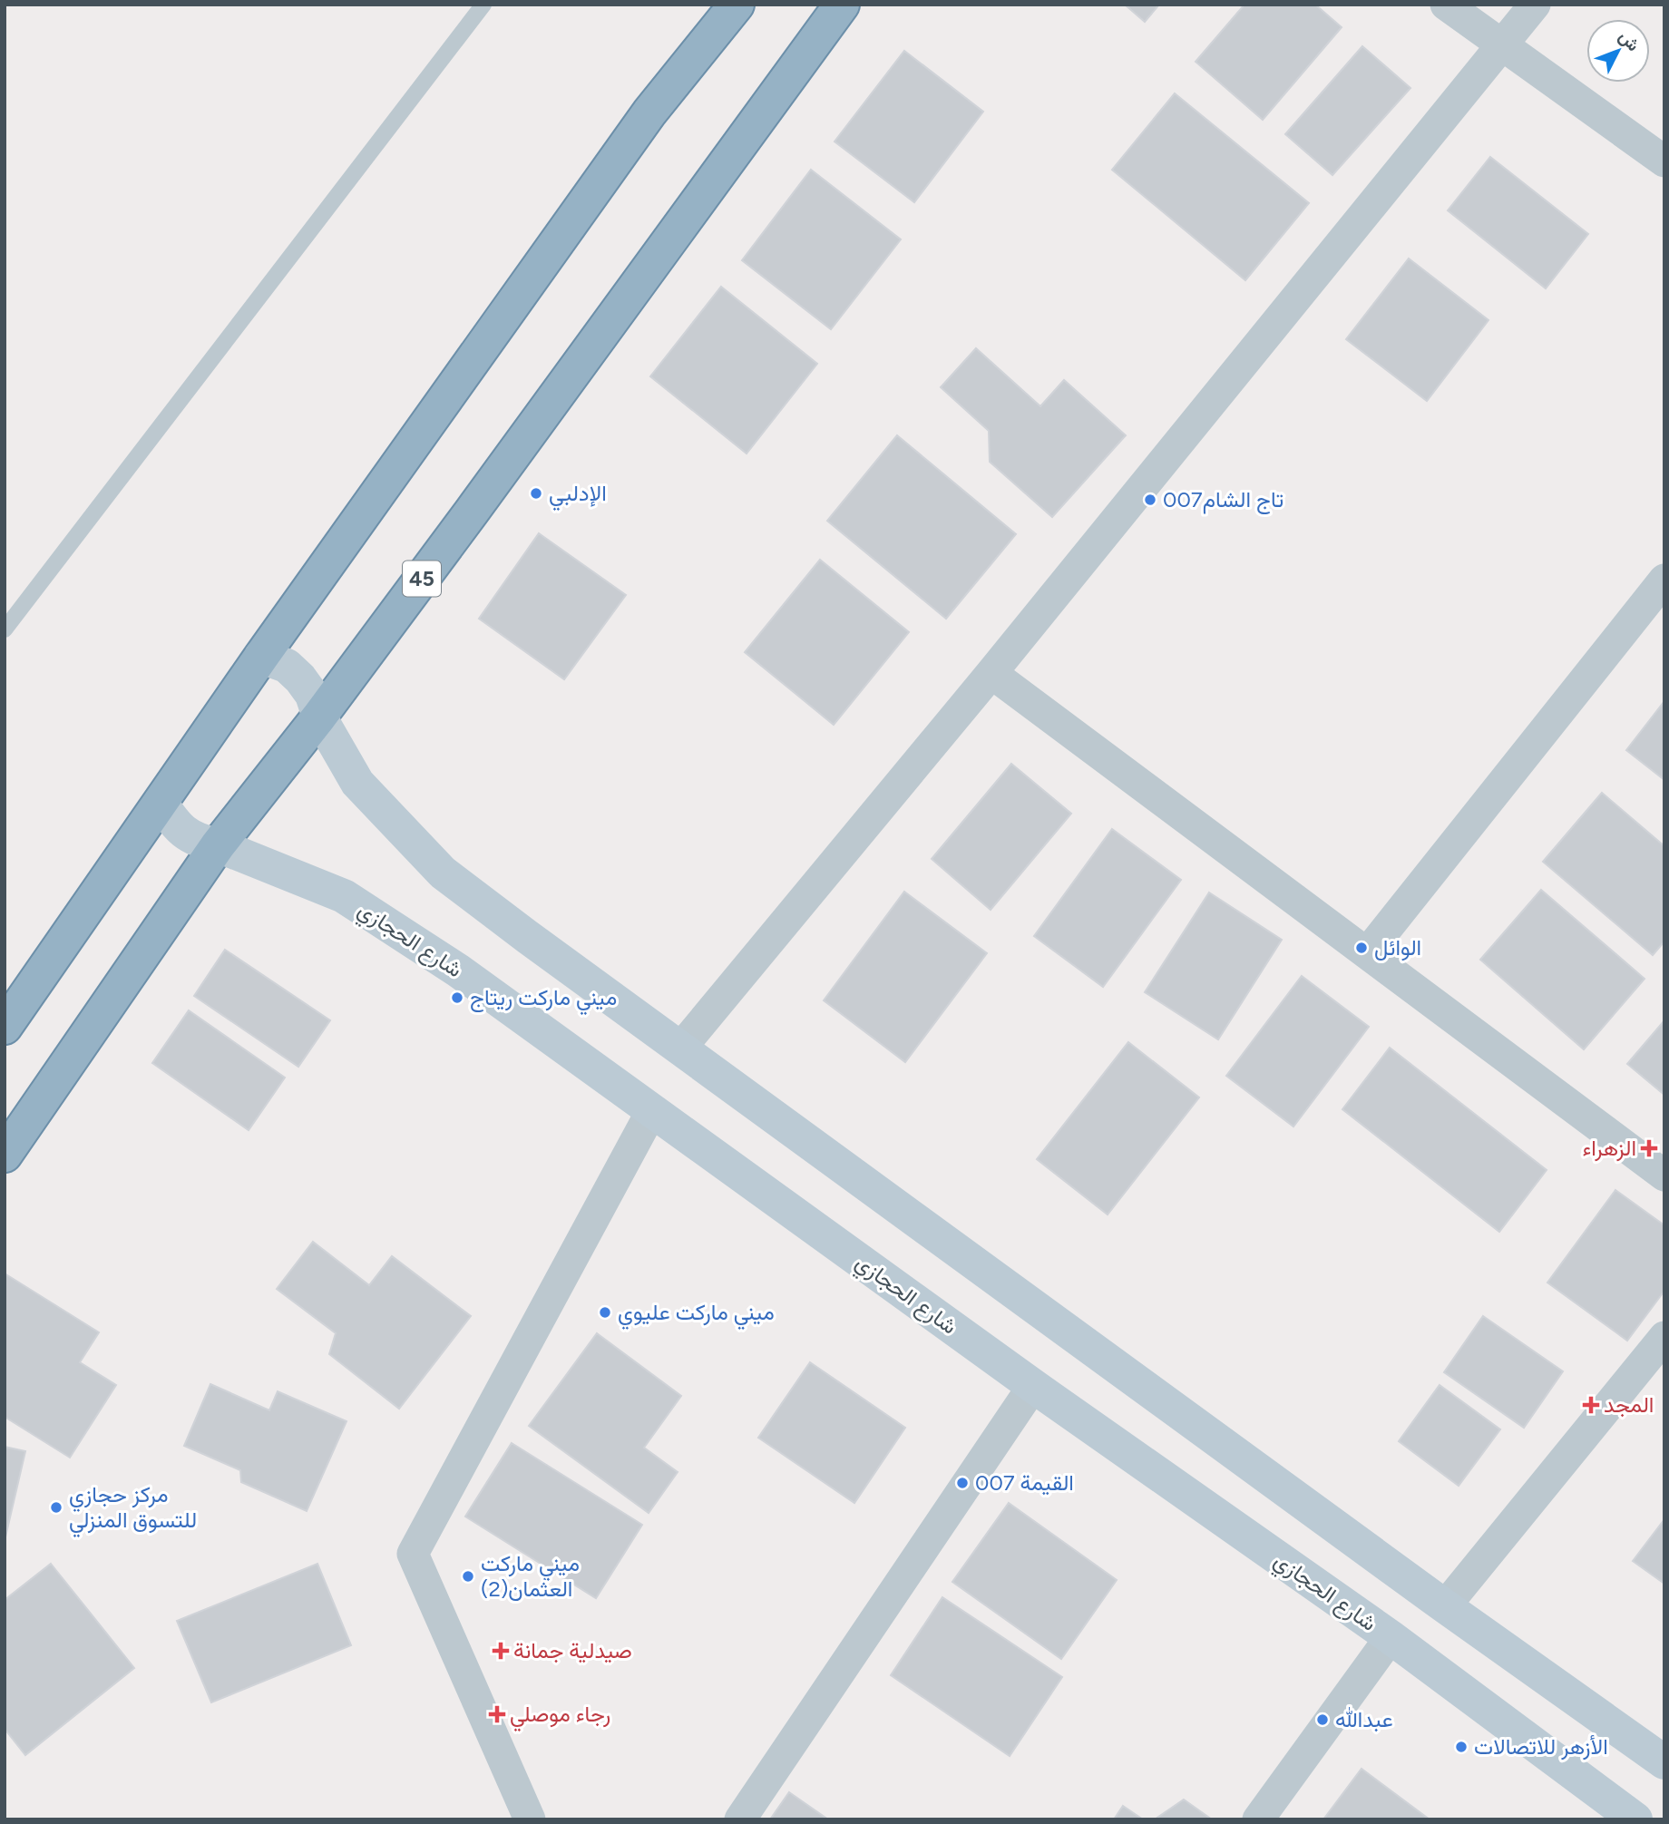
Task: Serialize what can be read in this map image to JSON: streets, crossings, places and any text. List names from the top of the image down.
{
  "streets": {
    "highway": ["45"],
    "main road": ["شارع الحجازي"]
  },
  "crossings": [
    ["45", "شارع الحجازي"]
  ],
  "places": {
    "other": [
      "الإدلبي",
      "تاج الشام007",
      "الوائل",
      "ميني ماركت ريتاج",
      "ميني ماركت عليوي",
      "القيمة 007",
      "مركز حجازي للتسوق المنزلي",
      "ميني ماركت العثمان(2)",
      "عبدالله",
      "الأزهر للاتصالات"
    ],
    "health": [
      "الزهراء",
      "المجد",
      "صيدلية جمانة",
      "رجاء موصلي"
    ]
  },
  "north": "top right"
}
